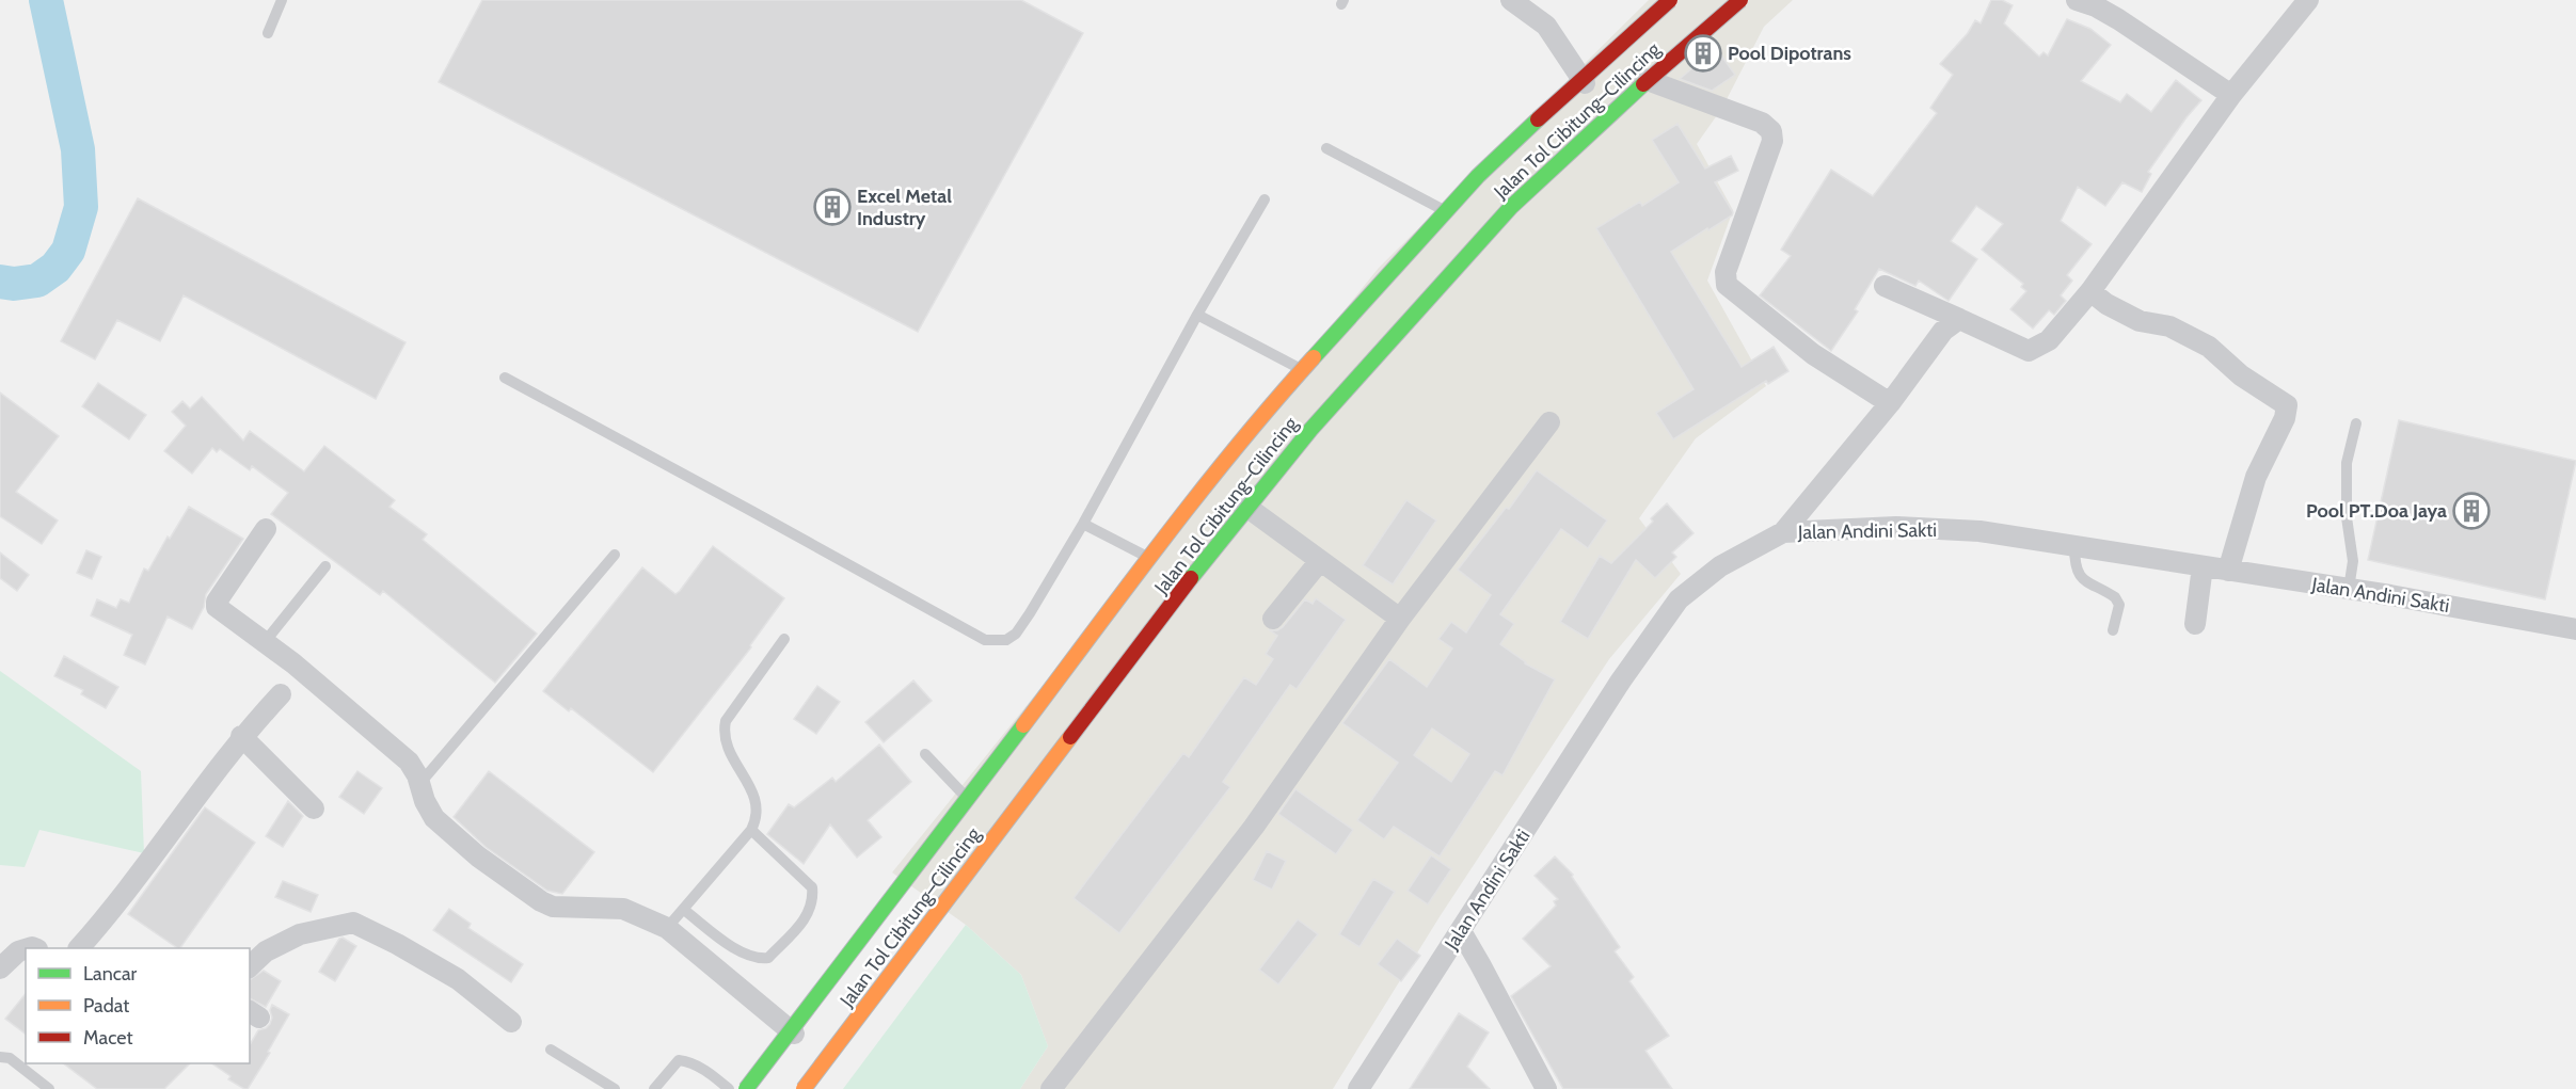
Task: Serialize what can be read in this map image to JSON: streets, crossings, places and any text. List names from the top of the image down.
{
  "streets": {
    "highway": ["Jalan Tol Cibitung–Cilincing"],
    "street": ["Jalan Andini Sakti"]
  },
  "places": {
    "building": ["Pool Dipotrans", "Excel Metal Industry", "Pool PT.Doa Jaya"]
  },
  "legend": ["Lancar", "Padat", "Macet"]
}
